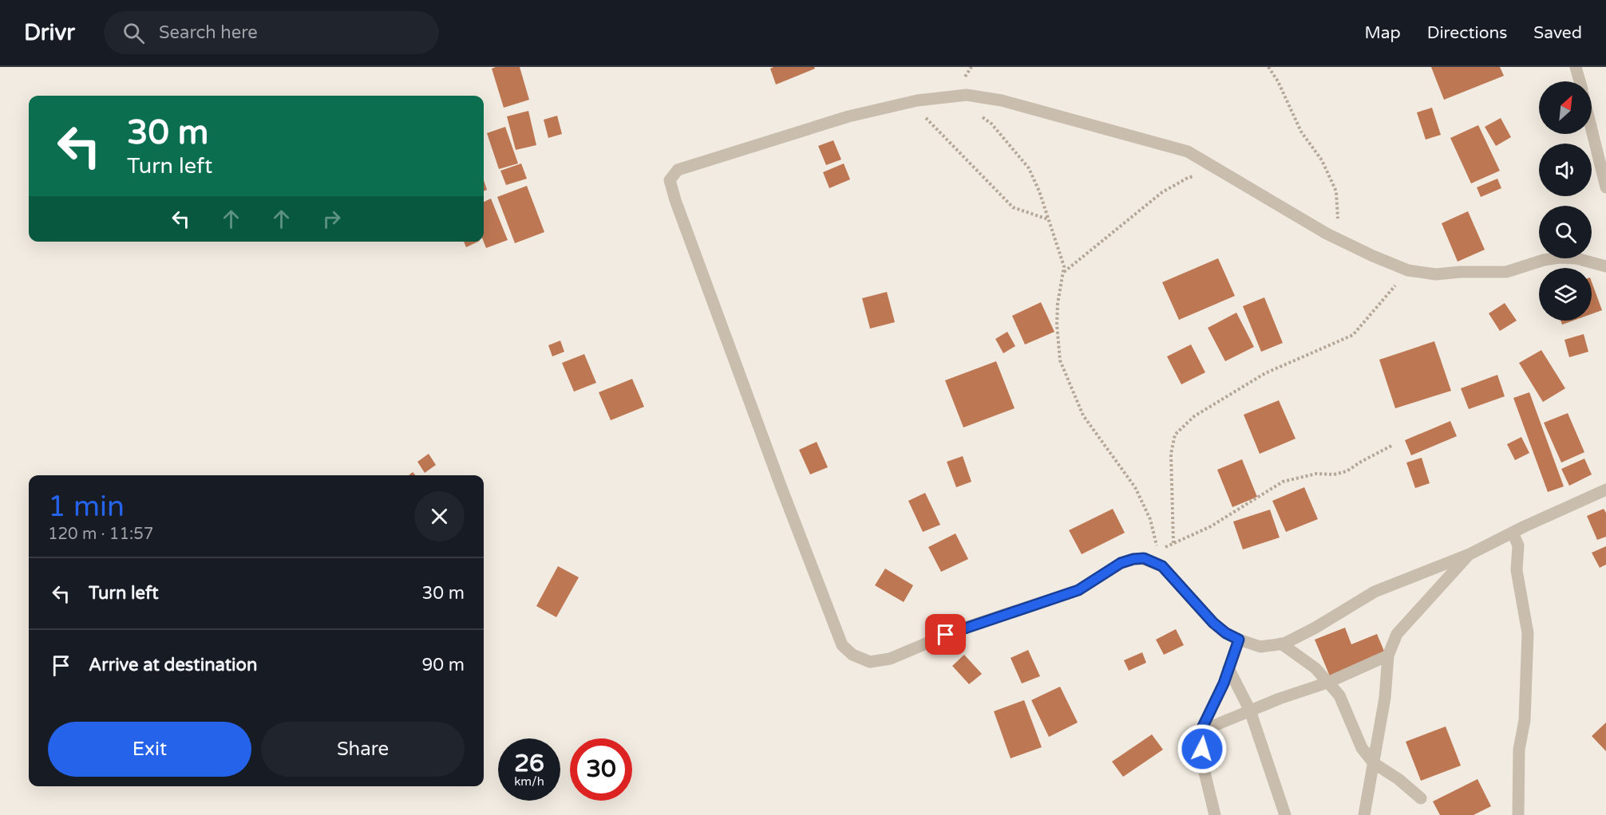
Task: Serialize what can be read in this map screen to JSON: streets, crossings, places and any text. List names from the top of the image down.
{
  "north": "top right",
  "page": {
    "header": "Drivr",
    "search": "Search here",
    "nav": ["Map", "Directions", "Saved"],
    "turn": ["30 m", "Turn left"],
    "heading": ["1 min", "120 m · 11:57"],
    "list": [
      {
        "name": "Turn left",
        "value": "30 m"
      },
      {
        "name": "Arrive at destination",
        "value": "90 m"
      }
    ],
    "buttons": ["Exit", "Share"],
    "speed": "26 km/h",
    "limit": "30"
  }
}
